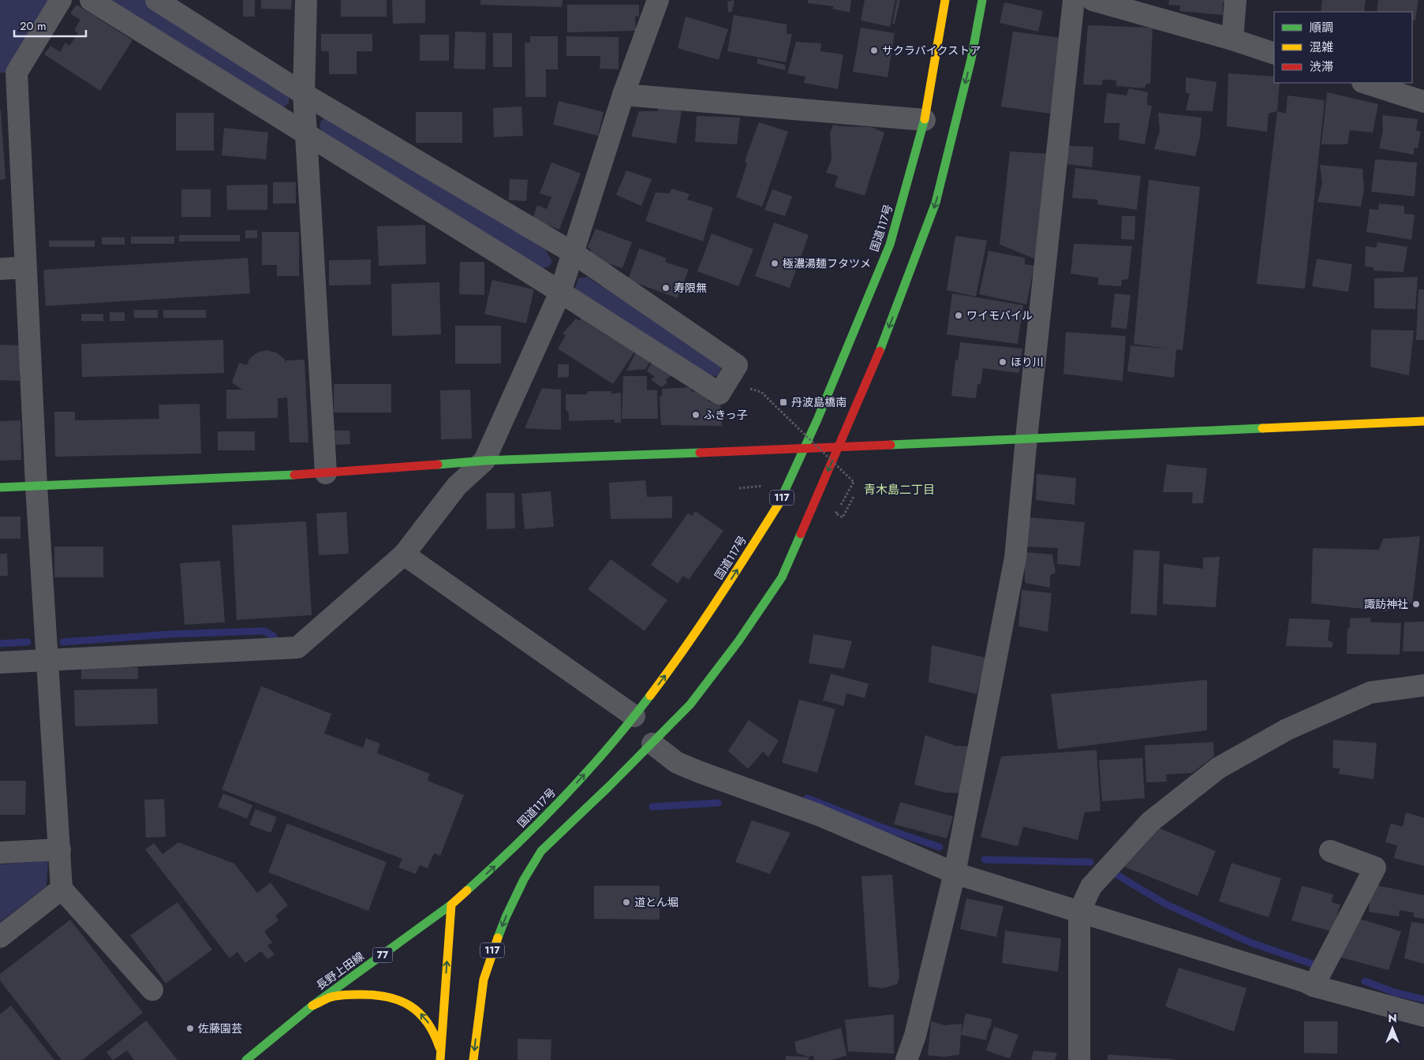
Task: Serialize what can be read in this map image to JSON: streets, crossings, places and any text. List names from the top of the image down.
{
  "streets": {
    "main road": [
      "国道117号",
      "117",
      "77",
      "長野上田線"
    ]
  },
  "crossings": [
    ["国道117号", "長野上田線"]
  ],
  "districts": ["青木島二丁目"],
  "places": {
    "other": [
      "サクラバイクストア",
      "極濃湯麺フタツメ",
      "寿限無",
      "ワイモバイル",
      "ほり川",
      "ふきっ子",
      "諏訪神社",
      "道とん堀",
      "佐藤園芸"
    ],
    "transit": ["丹波島橋南"]
  },
  "legend": ["順調", "混雑", "渋滞"],
  "scale_bar": "20 m",
  "north": "top"
}
